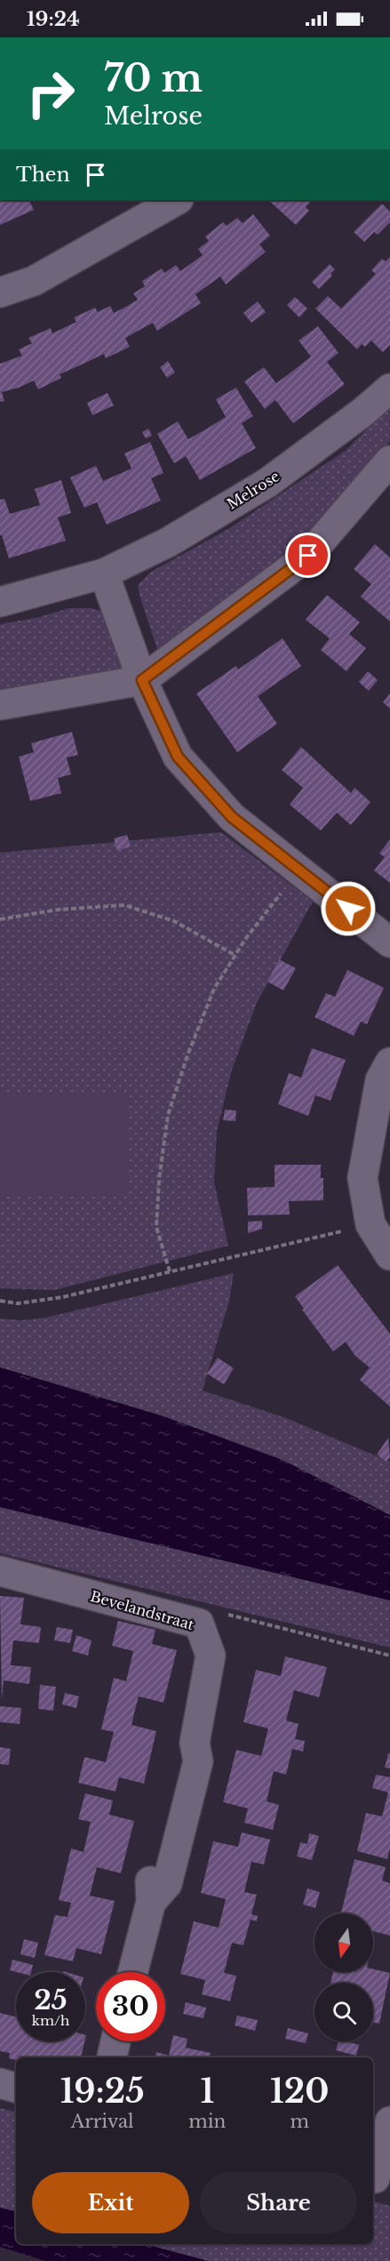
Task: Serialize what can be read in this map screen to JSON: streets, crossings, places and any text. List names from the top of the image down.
{
  "streets": {
    "street": ["Melrose", "Bevelandstraat"]
  },
  "north": "bottom",
  "page": {
    "status": "19:24",
    "turn": ["70 m", "Melrose"],
    "then": "Then",
    "speed": "25 km/h",
    "limit": "30",
    "eta": [
      "19:25",
      "Arrival",
      "1",
      "min",
      "120",
      "m"
    ],
    "buttons": ["Exit", "Share"]
  }
}
